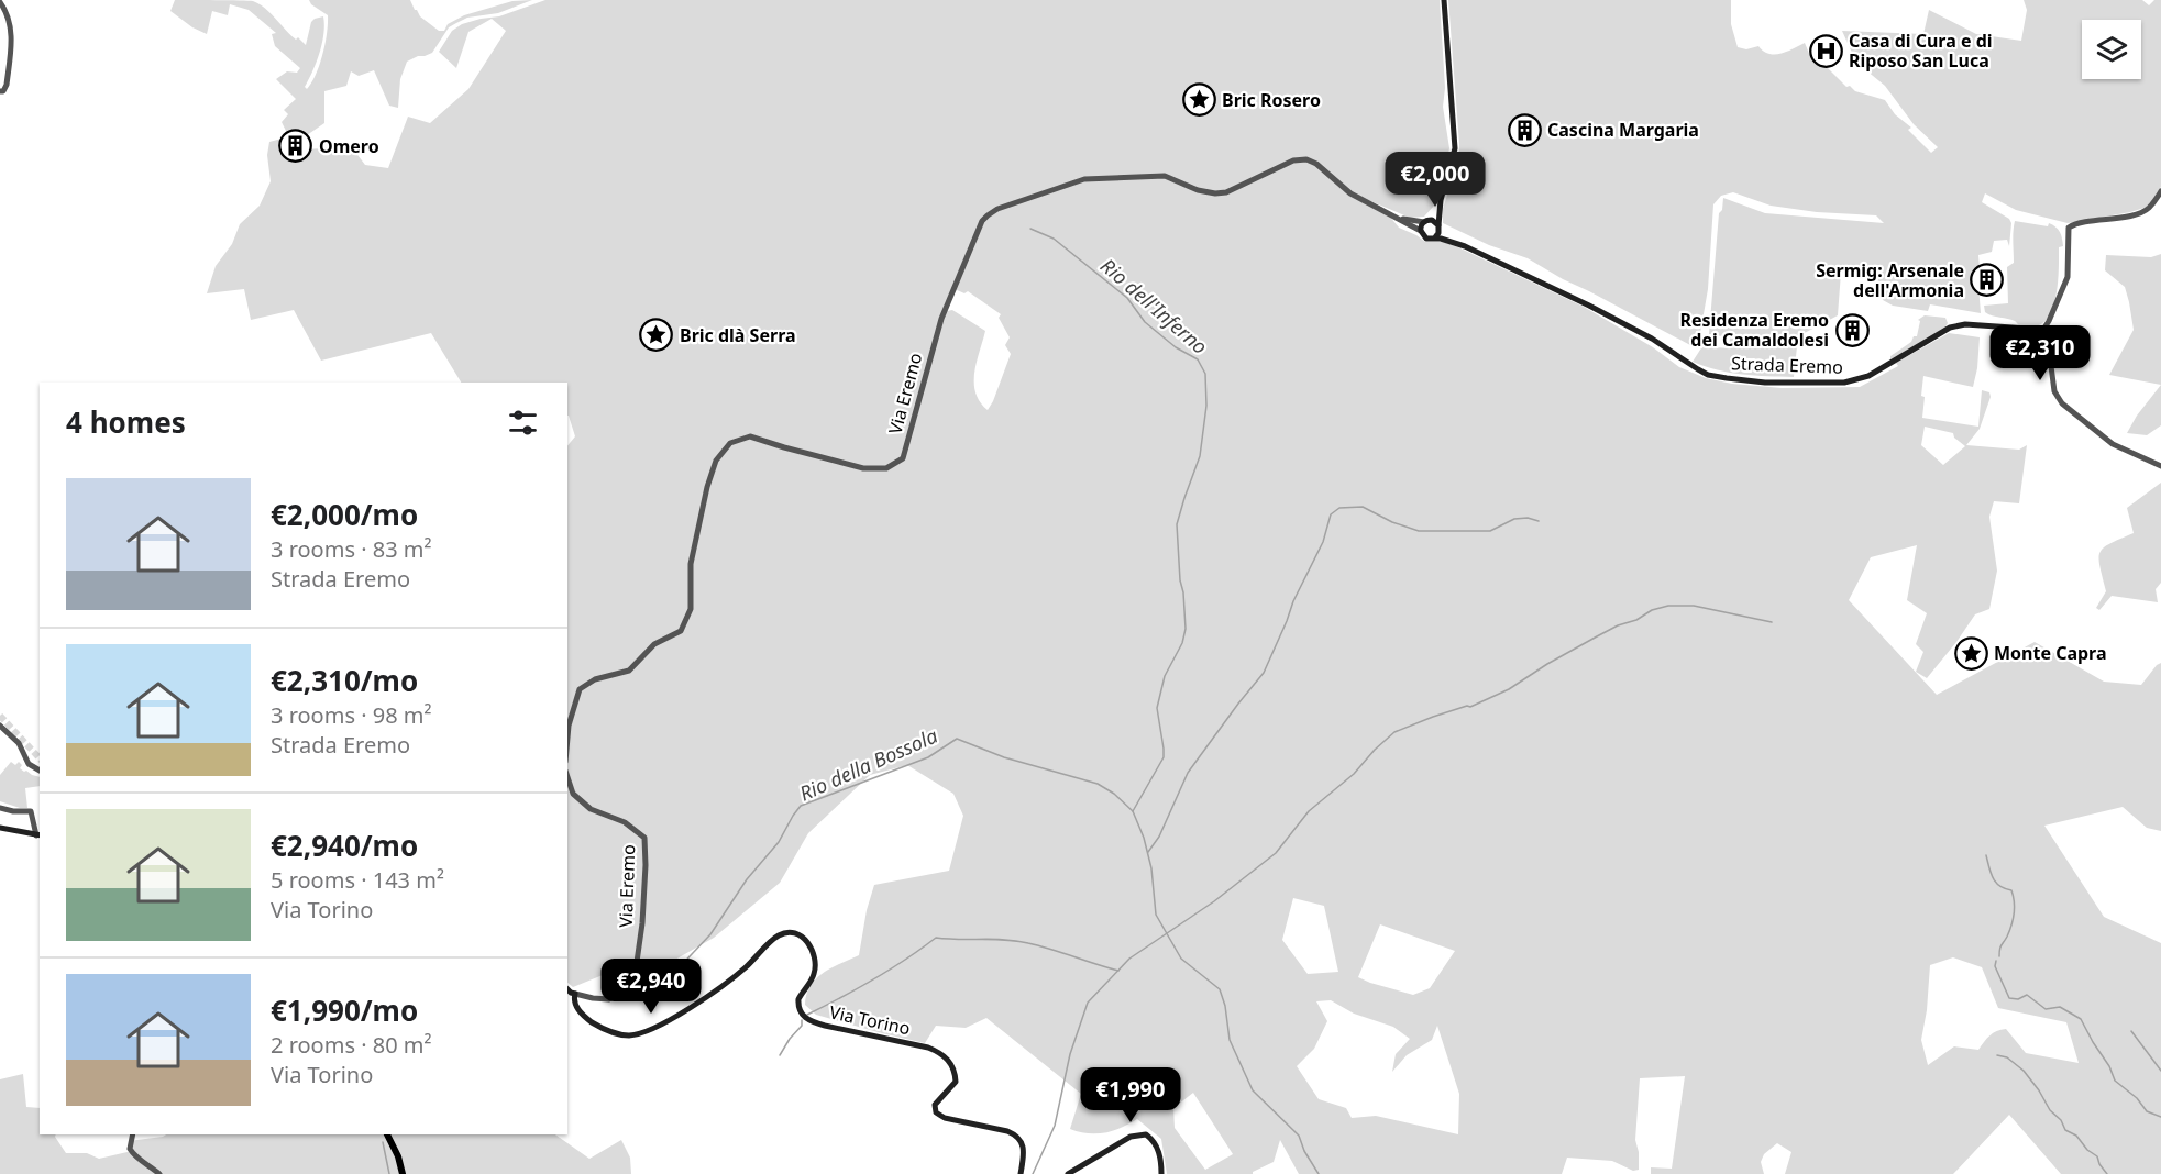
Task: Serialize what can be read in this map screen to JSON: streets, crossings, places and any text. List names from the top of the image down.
{
  "streets": {
    "main road": ["Strada Eremo", "Via Torino"],
    "street": ["Via Eremo"]
  },
  "crossings": [
    ["Strada Eremo", "Via Eremo"],
    ["Via Eremo", "Via Torino"]
  ],
  "water": ["Rio dell'Inferno", "Rio della Bossola"],
  "places": {
    "hospital": ["Casa di Cura e di Riposo San Luca"],
    "place": ["Bric Rosero", "Bric dlà Serra", "Monte Capra"],
    "building": [
      "Cascina Margaria",
      "Omero",
      "Sermig: Arsenale dell'Armonia",
      "Residenza Eremo dei Camaldolesi"
    ]
  },
  "page": {
    "price": [
      "€2,000",
      "€2,310",
      "€2,940",
      "€1,990"
    ],
    "heading": "4 homes",
    "list": [
      {
        "name": "€2,000/mo",
        "note": "3 rooms · 83 m² · Strada Eremo"
      },
      {
        "name": "€2,310/mo",
        "note": "3 rooms · 98 m² · Strada Eremo"
      },
      {
        "name": "€2,940/mo",
        "note": "5 rooms · 143 m² · Via Torino"
      },
      {
        "name": "€1,990/mo",
        "note": "2 rooms · 80 m² · Via Torino"
      }
    ]
  }
}
